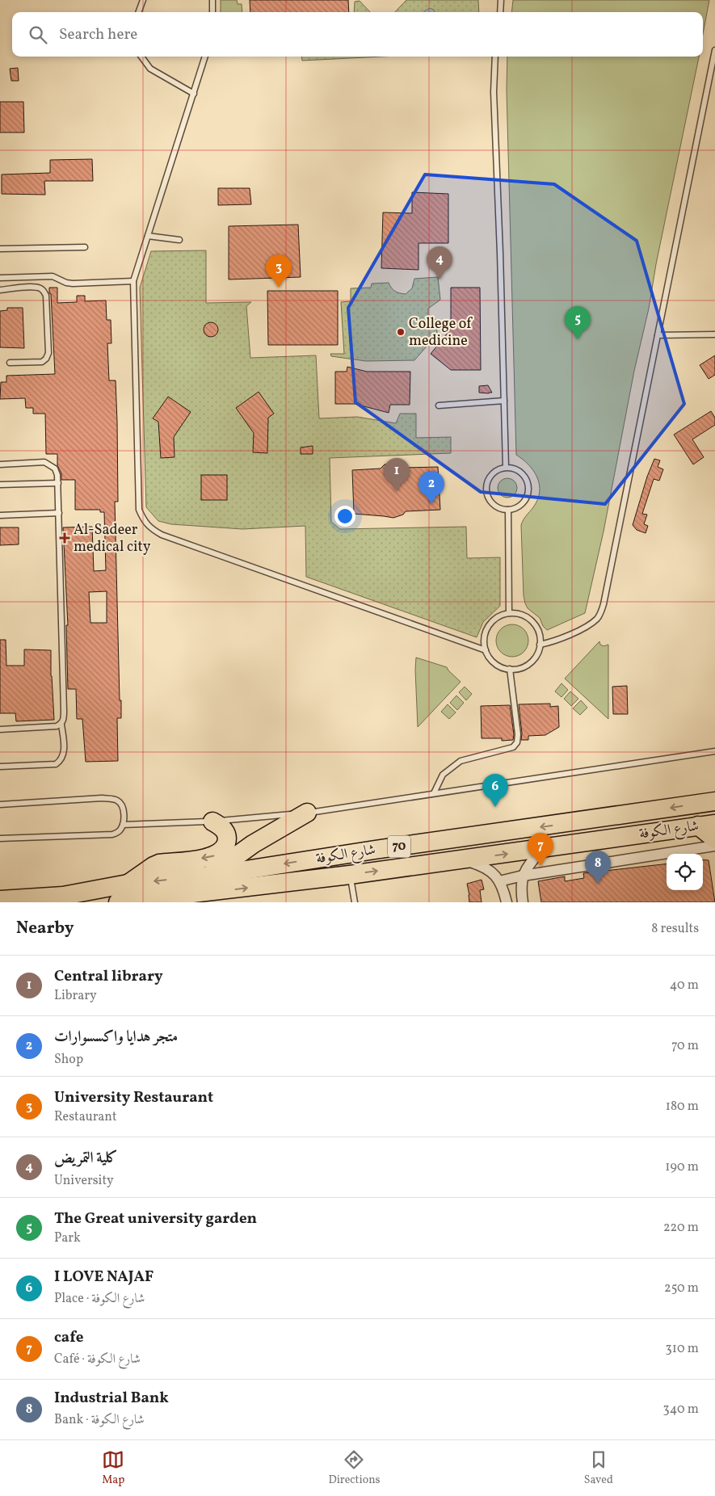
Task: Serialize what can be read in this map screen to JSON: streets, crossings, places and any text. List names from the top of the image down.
{
  "streets": {
    "highway": ["شارع الكوفة", "70"]
  },
  "places": {
    "other": ["College of medicine"],
    "health": ["Al-Sadeer medical city"]
  },
  "page": {
    "search": "Search here",
    "pins": [
      "4",
      "3",
      "5",
      "1",
      "2",
      "6",
      "7",
      "8"
    ],
    "heading": ["Nearby", "8 results"],
    "list": [
      {
        "mark": "1",
        "name": "Central library",
        "note": "Library",
        "value": "40 m"
      },
      {
        "mark": "2",
        "name": "متجر هدايا واكسسوارات",
        "note": "Shop",
        "value": "70 m"
      },
      {
        "mark": "3",
        "name": "University Restaurant",
        "note": "Restaurant",
        "value": "180 m"
      },
      {
        "mark": "4",
        "name": "كلية التمريض",
        "note": "University",
        "value": "190 m"
      },
      {
        "mark": "5",
        "name": "The Great university garden",
        "note": "Park",
        "value": "220 m"
      },
      {
        "mark": "6",
        "name": "I LOVE NAJAF",
        "note": "Place · شارع الكوفة",
        "value": "250 m"
      },
      {
        "mark": "7",
        "name": "cafe",
        "note": "Café · شارع الكوفة",
        "value": "310 m"
      },
      {
        "mark": "8",
        "name": "Industrial Bank",
        "note": "Bank · شارع الكوفة",
        "value": "340 m"
      }
    ],
    "nav": ["Map", "Directions", "Saved"]
  }
}
